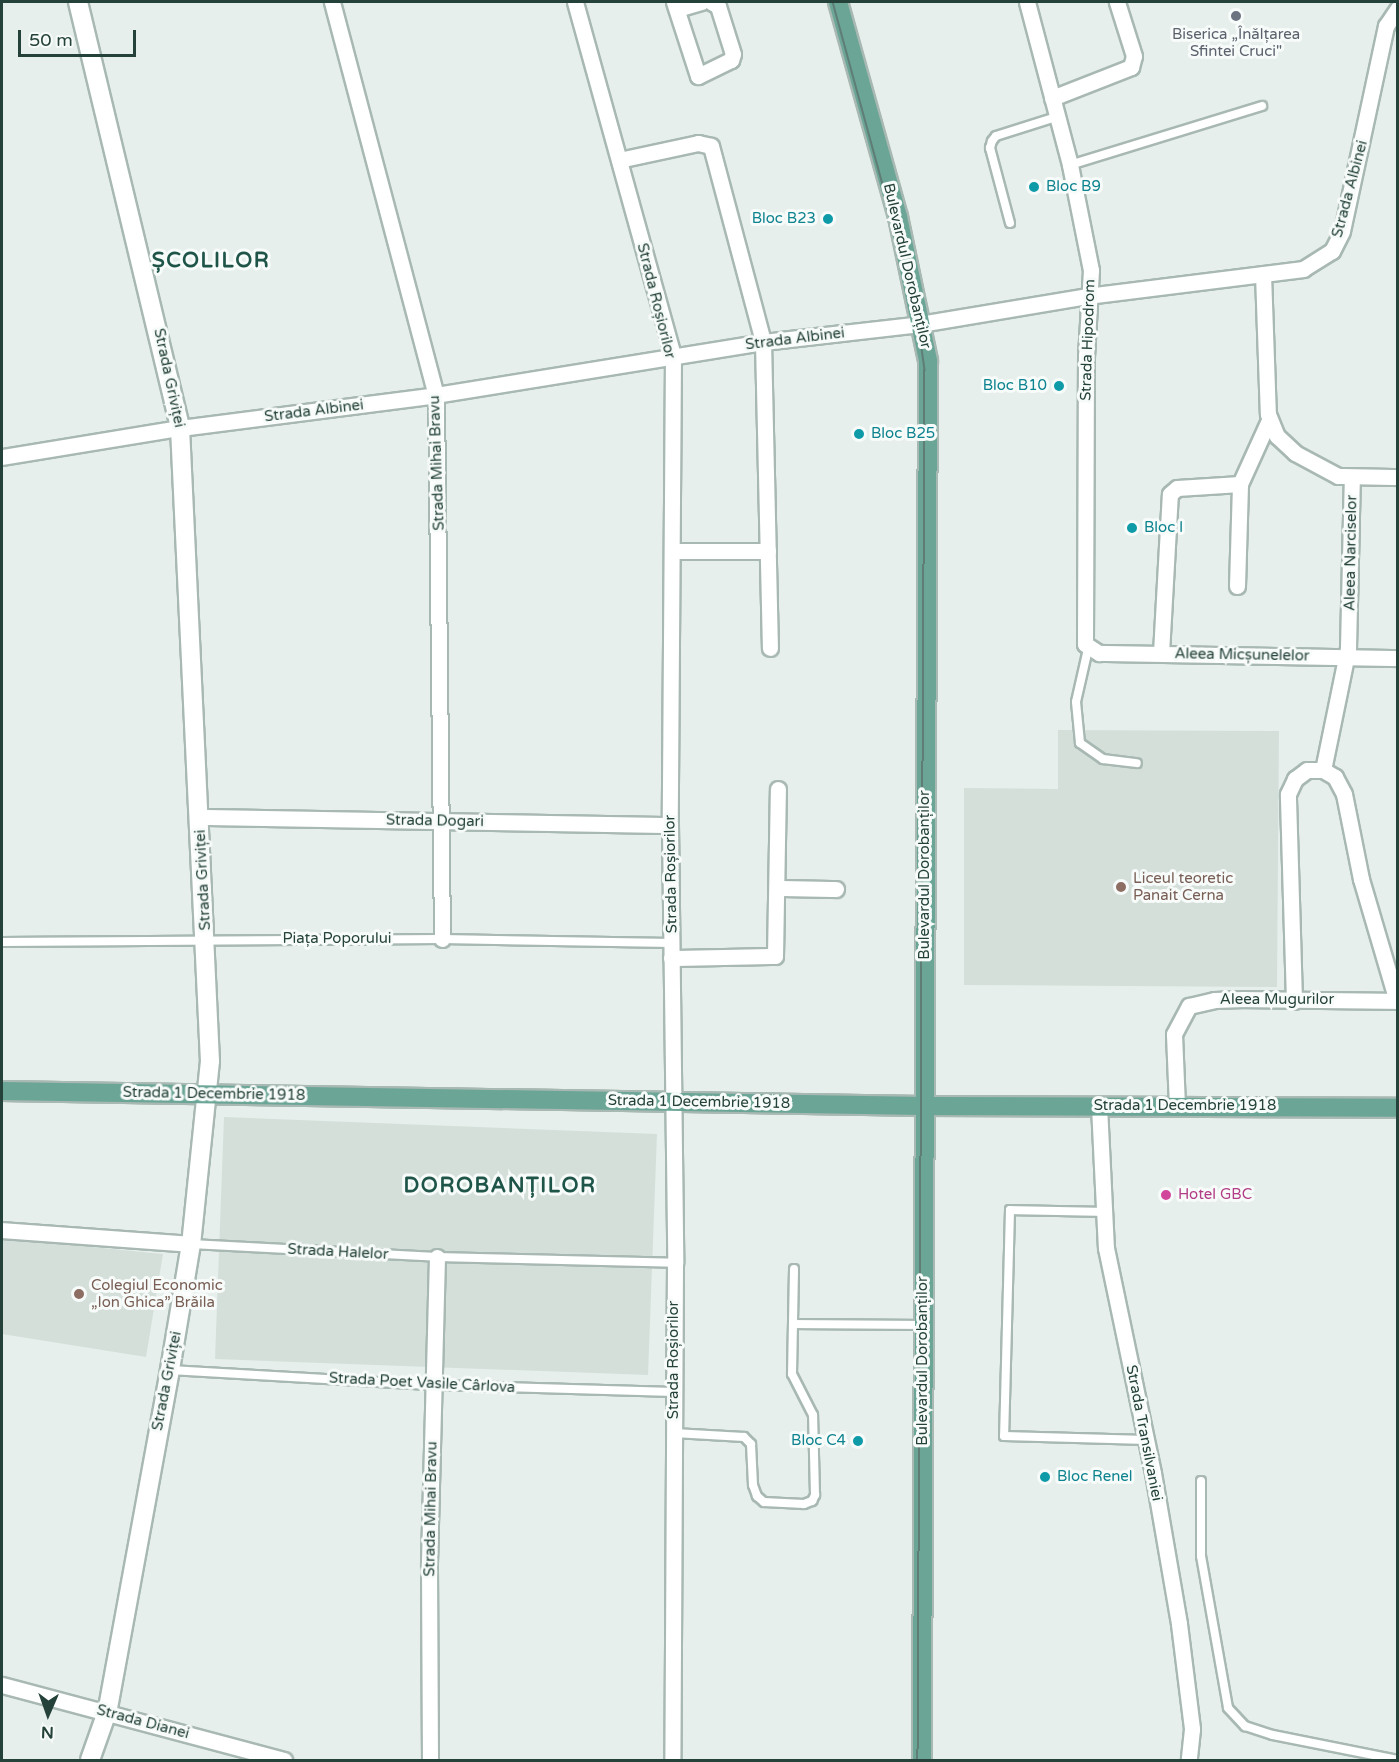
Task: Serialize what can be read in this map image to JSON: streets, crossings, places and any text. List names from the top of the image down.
{
  "streets": {
    "main road": ["Bulevardul Dorobanților", "Strada Griviței", "Strada 1 Decembrie 1918"],
    "street": [
      "Strada Albinei",
      "Strada Roșiorilor",
      "Strada Hipodrom",
      "Strada Mihai Bravu",
      "Aleea Narciselor",
      "Aleea Micșunelelor",
      "Strada Dogari",
      "Aleea Mugurilor",
      "Strada Halelor",
      "Strada Transilvaniei",
      "Strada Dianei"
    ],
    "lane": ["Piața Poporului", "Strada Poet Vasile Cârlova"]
  },
  "crossings": [
    ["Strada Albinei", "Bulevardul Dorobanților"],
    ["Strada Albinei", "Strada Roșiorilor"],
    ["Strada Albinei", "Strada Hipodrom"],
    ["Strada Albinei", "Strada Griviței"],
    ["Strada Albinei", "Strada Mihai Bravu"],
    ["Bulevardul Dorobanților", "Strada 1 Decembrie 1918"],
    ["Strada Roșiorilor", "Strada Dogari"],
    ["Strada Roșiorilor", "Piața Poporului"],
    ["Strada Roșiorilor", "Strada 1 Decembrie 1918"],
    ["Strada Roșiorilor", "Strada Halelor"],
    ["Strada Roșiorilor", "Strada Poet Vasile Cârlova"],
    ["Strada Hipodrom", "Aleea Micșunelelor"],
    ["Strada Griviței", "Strada Dogari"],
    ["Strada Griviței", "Piața Poporului"],
    ["Strada Griviței", "Strada 1 Decembrie 1918"],
    ["Strada Griviței", "Strada Halelor"],
    ["Strada Griviței", "Strada Poet Vasile Cârlova"],
    ["Strada Griviței", "Strada Dianei"],
    ["Strada Mihai Bravu", "Strada Dogari"],
    ["Strada Mihai Bravu", "Piața Poporului"],
    ["Strada Mihai Bravu", "Strada Halelor"],
    ["Strada Mihai Bravu", "Strada Poet Vasile Cârlova"],
    ["Aleea Narciselor", "Aleea Micșunelelor"],
    ["Aleea Mugurilor", "Strada 1 Decembrie 1918"],
    ["Strada 1 Decembrie 1918", "Strada Transilvaniei"]
  ],
  "districts": ["ȘCOLILOR", "DOROBANȚILOR"],
  "places": [
    "Biserica „Înălțarea Sfintei Cruci\"",
    "Bloc B9",
    "Bloc B23",
    "Bloc B10",
    "Bloc B25",
    "Bloc I",
    "Liceul teoretic Panait Cerna",
    "Hotel GBC",
    "Colegiul Economic „Ion Ghica” Brăila",
    "Bloc C4",
    "Bloc Renel"
  ],
  "scale_bar": "50 m",
  "north": "bottom"
}
